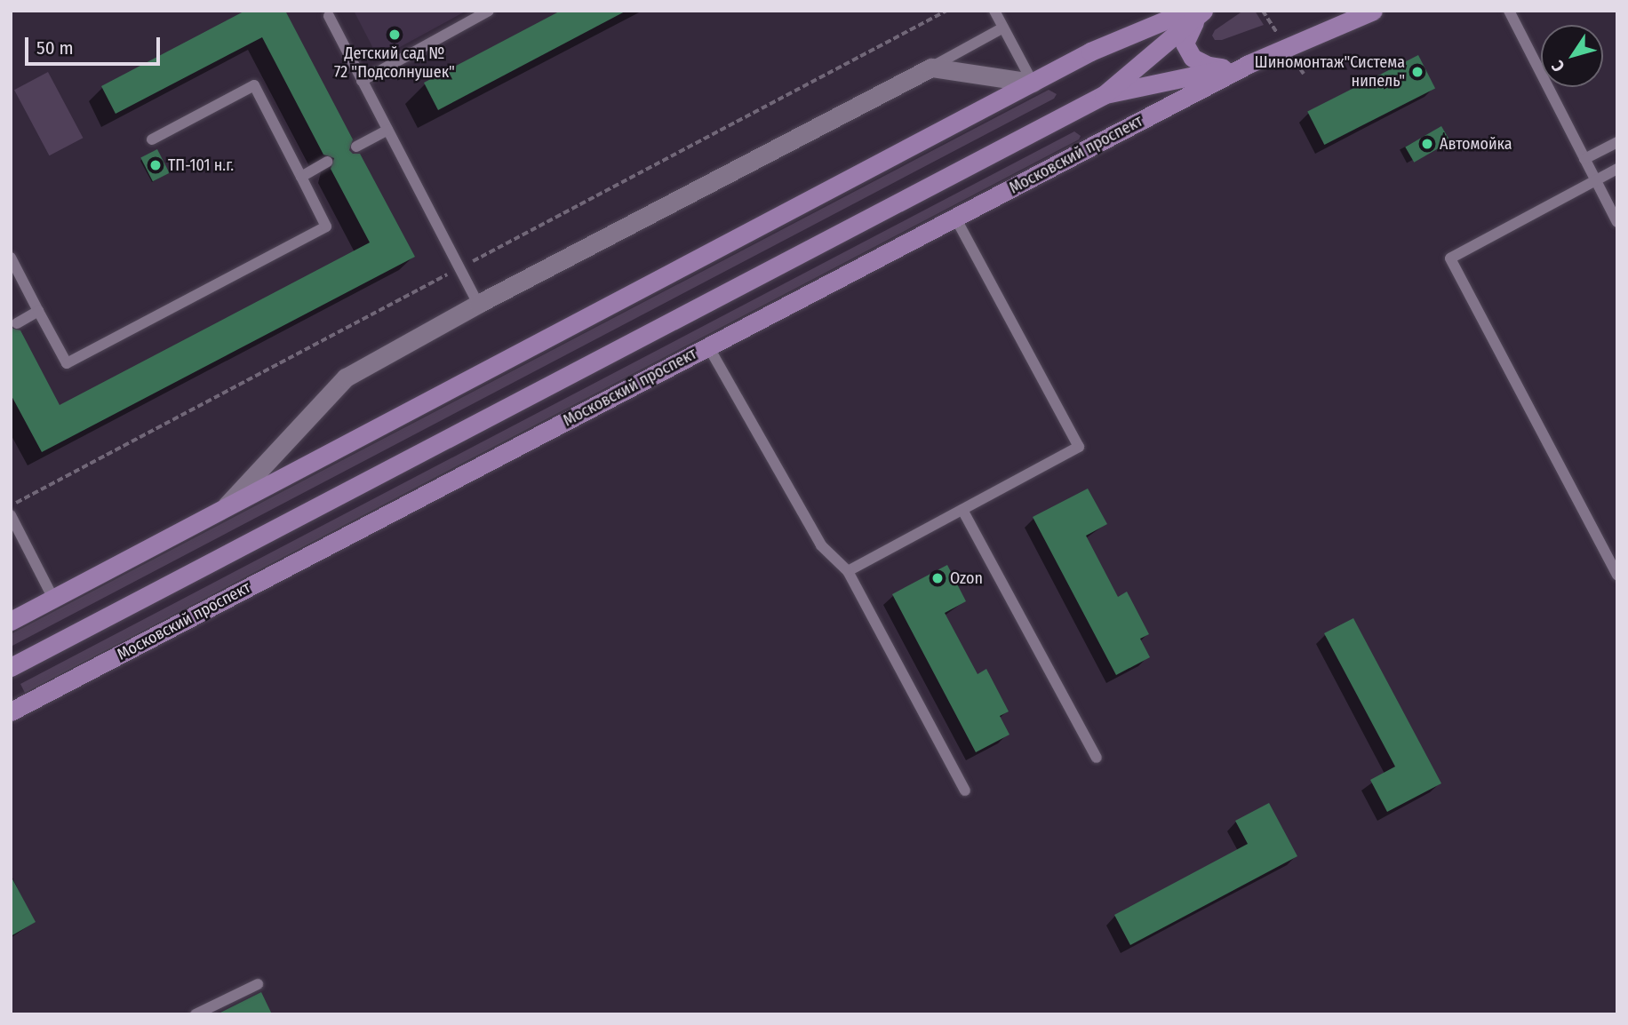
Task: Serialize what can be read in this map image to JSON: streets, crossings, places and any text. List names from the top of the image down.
{
  "streets": {
    "main road": ["Московский проспект"]
  },
  "places": [
    "Детский сад № 72 \"Подсолнушек\"",
    "Шиномонтаж\"Система нипель\"",
    "Автомойка",
    "ТП-101 н.г.",
    "Ozon"
  ],
  "scale_bar": "50 m",
  "north": "bottom left"
}
